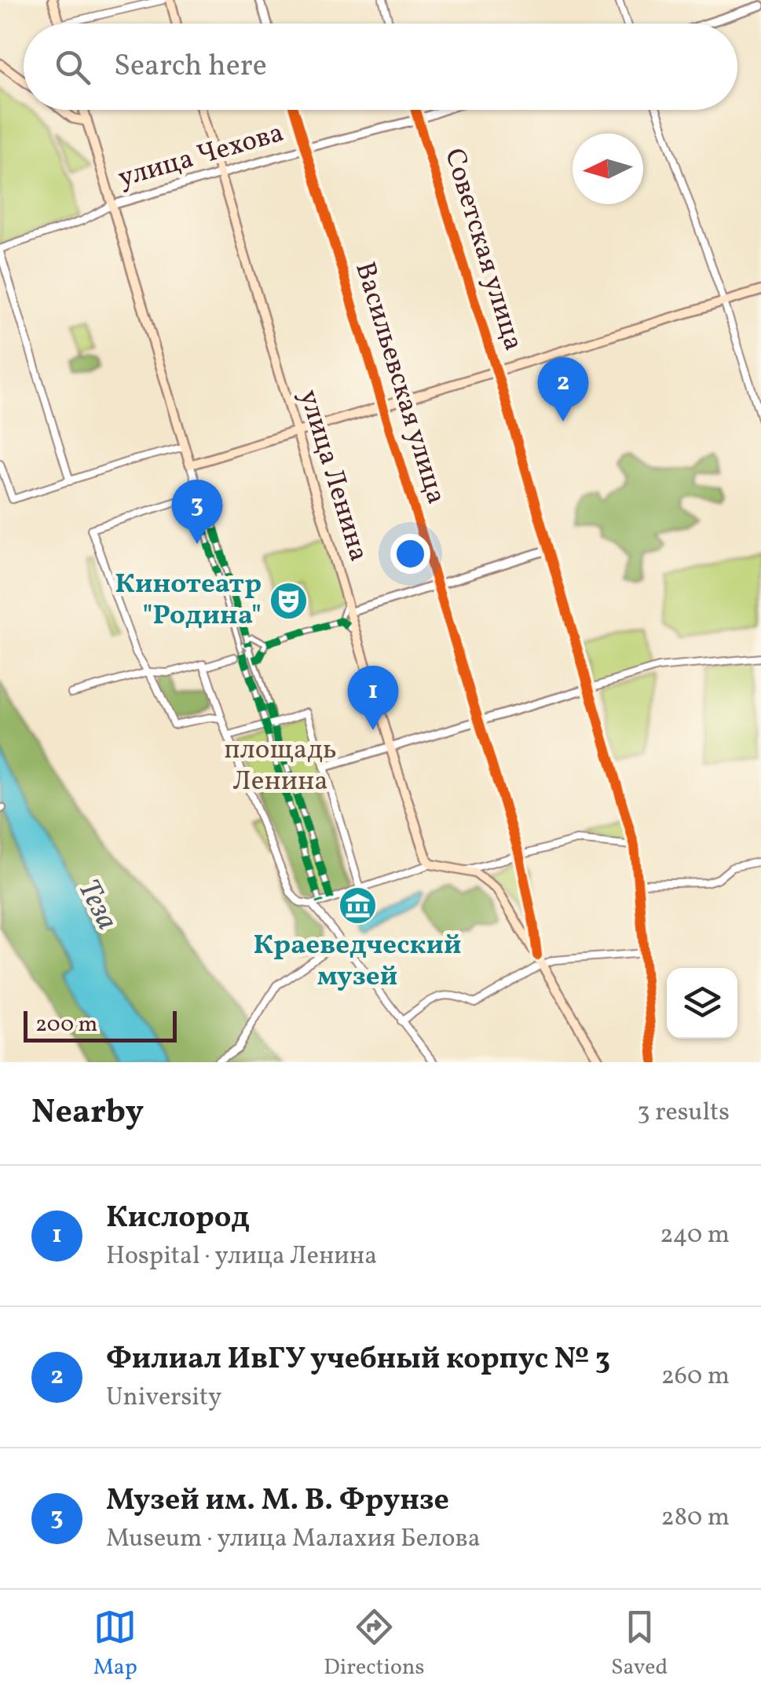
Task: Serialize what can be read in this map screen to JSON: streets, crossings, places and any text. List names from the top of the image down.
{
  "streets": {
    "main road": ["улица Ленина"],
    "street": ["улица Чехова", "Советская улица", "Васильевская улица"]
  },
  "crossings": [
    ["улица Чехова", "Советская улица"],
    ["улица Чехова", "Васильевская улица"],
    ["улица Чехова", "улица Ленина"]
  ],
  "water": ["Теза"],
  "parks": ["площадь Ленина"],
  "places": {
    "theatre": ["Кинотеатр \"Родина\""],
    "museum": ["Краеведческий музей"]
  },
  "scale_bar": "200 m",
  "north": "left",
  "page": {
    "search": "Search here",
    "pins": ["2", "3", "1"],
    "scale": "200 m",
    "heading": ["Nearby", "3 results"],
    "list": [
      {
        "mark": "1",
        "name": "Кислород",
        "note": "Hospital · улица Ленина",
        "value": "240 m"
      },
      {
        "mark": "2",
        "name": "Филиал ИвГУ учебный корпус № 3",
        "note": "University",
        "value": "260 m"
      },
      {
        "mark": "3",
        "name": "Музей им. М. В. Фрунзе",
        "note": "Museum · улица Малахия Белова",
        "value": "280 m"
      }
    ],
    "nav": ["Map", "Directions", "Saved"]
  }
}
